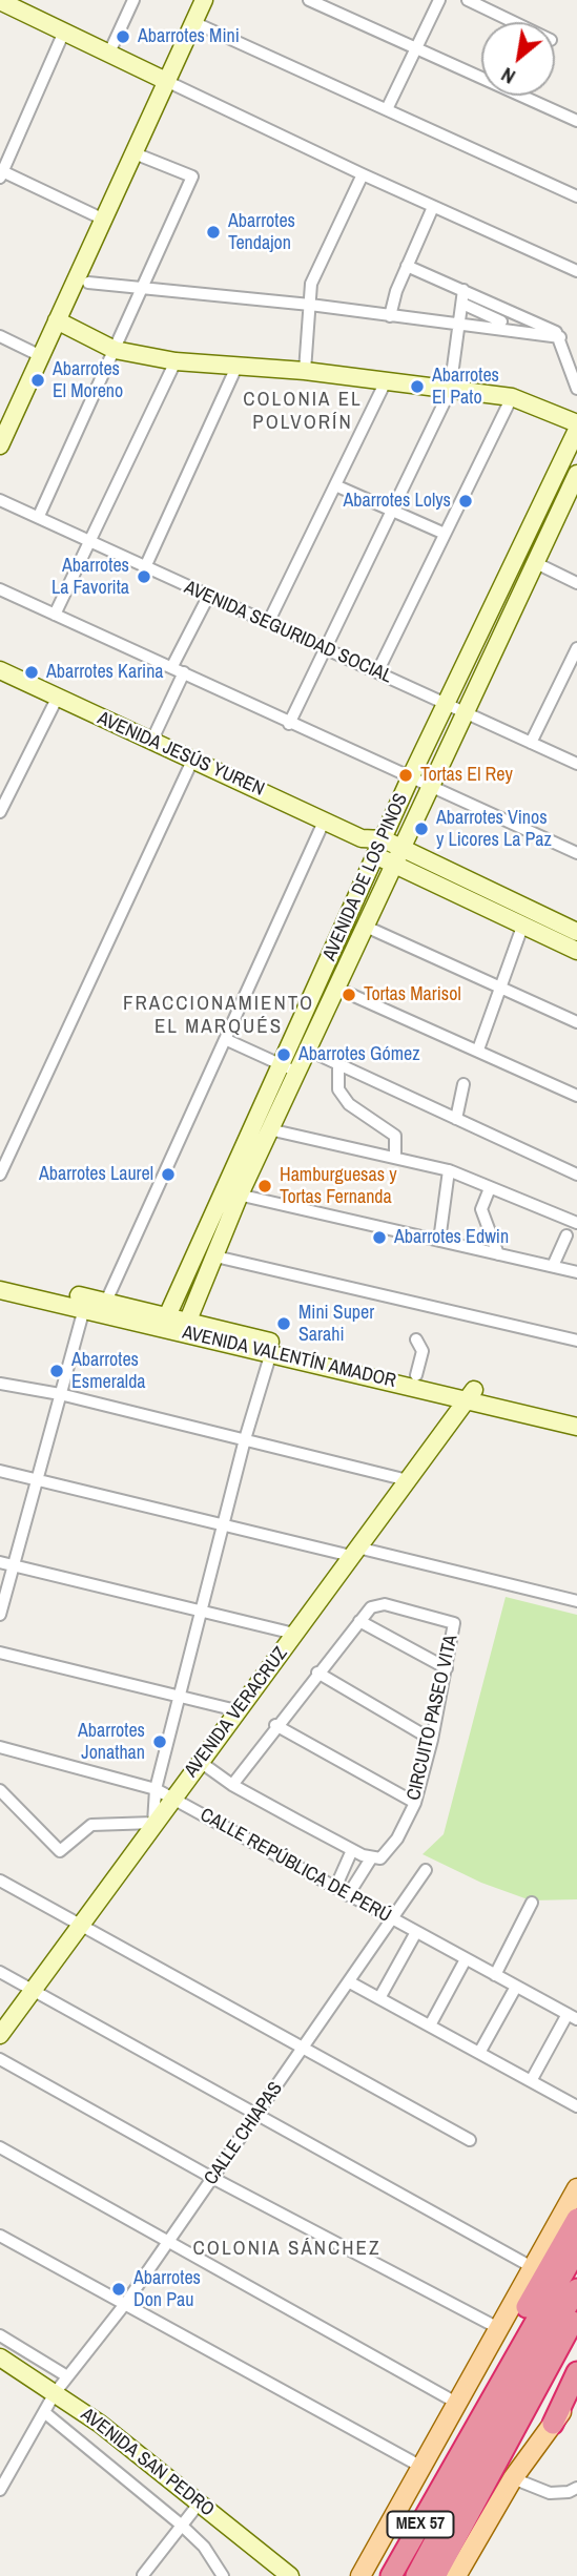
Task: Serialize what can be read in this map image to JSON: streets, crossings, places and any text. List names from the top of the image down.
{
  "streets": {
    "highway": ["MEX 57"],
    "main road": [
      "AVENIDA JESÚS YUREN",
      "AVENIDA DE LOS PINOS",
      "AVENIDA VALENTÍN AMADOR",
      "AVENIDA VERACRUZ",
      "AVENIDA SAN PEDRO"
    ],
    "street": [
      "AVENIDA SEGURIDAD SOCIAL",
      "CIRCUITO PASEO VITA",
      "CALLE REPÚBLICA DE PERÚ",
      "CALLE CHIAPAS"
    ]
  },
  "crossings": [
    ["AVENIDA SEGURIDAD SOCIAL", "AVENIDA DE LOS PINOS"],
    ["AVENIDA JESÚS YUREN", "AVENIDA DE LOS PINOS"],
    ["AVENIDA DE LOS PINOS", "AVENIDA VALENTÍN AMADOR"],
    ["AVENIDA VALENTÍN AMADOR", "AVENIDA VERACRUZ"],
    ["AVENIDA VERACRUZ", "CALLE REPÚBLICA DE PERÚ"],
    ["CIRCUITO PASEO VITA", "CALLE REPÚBLICA DE PERÚ"],
    ["CALLE REPÚBLICA DE PERÚ", "CALLE CHIAPAS"],
    ["CALLE CHIAPAS", "AVENIDA SAN PEDRO"]
  ],
  "districts": ["COLONIA EL POLVORÍN", "FRACCIONAMIENTO EL MARQUÉS", "COLONIA SÁNCHEZ"],
  "places": [
    "Abarrotes Mini",
    "Abarrotes Tendajon",
    "Abarrotes El Moreno",
    "Abarrotes El Pato",
    "Abarrotes Lolys",
    "Abarrotes La Favorita",
    "Abarrotes Karina",
    "Tortas El Rey",
    "Abarrotes Vinos y Licores La Paz",
    "Tortas Marisol",
    "Abarrotes Gómez",
    "Abarrotes Laurel",
    "Hamburguesas y Tortas Fernanda",
    "Abarrotes Edwin",
    "Mini Super Sarahi",
    "Abarrotes Esmeralda",
    "Abarrotes Jonathan",
    "Abarrotes Don Pau"
  ],
  "north": "bottom left"
}
